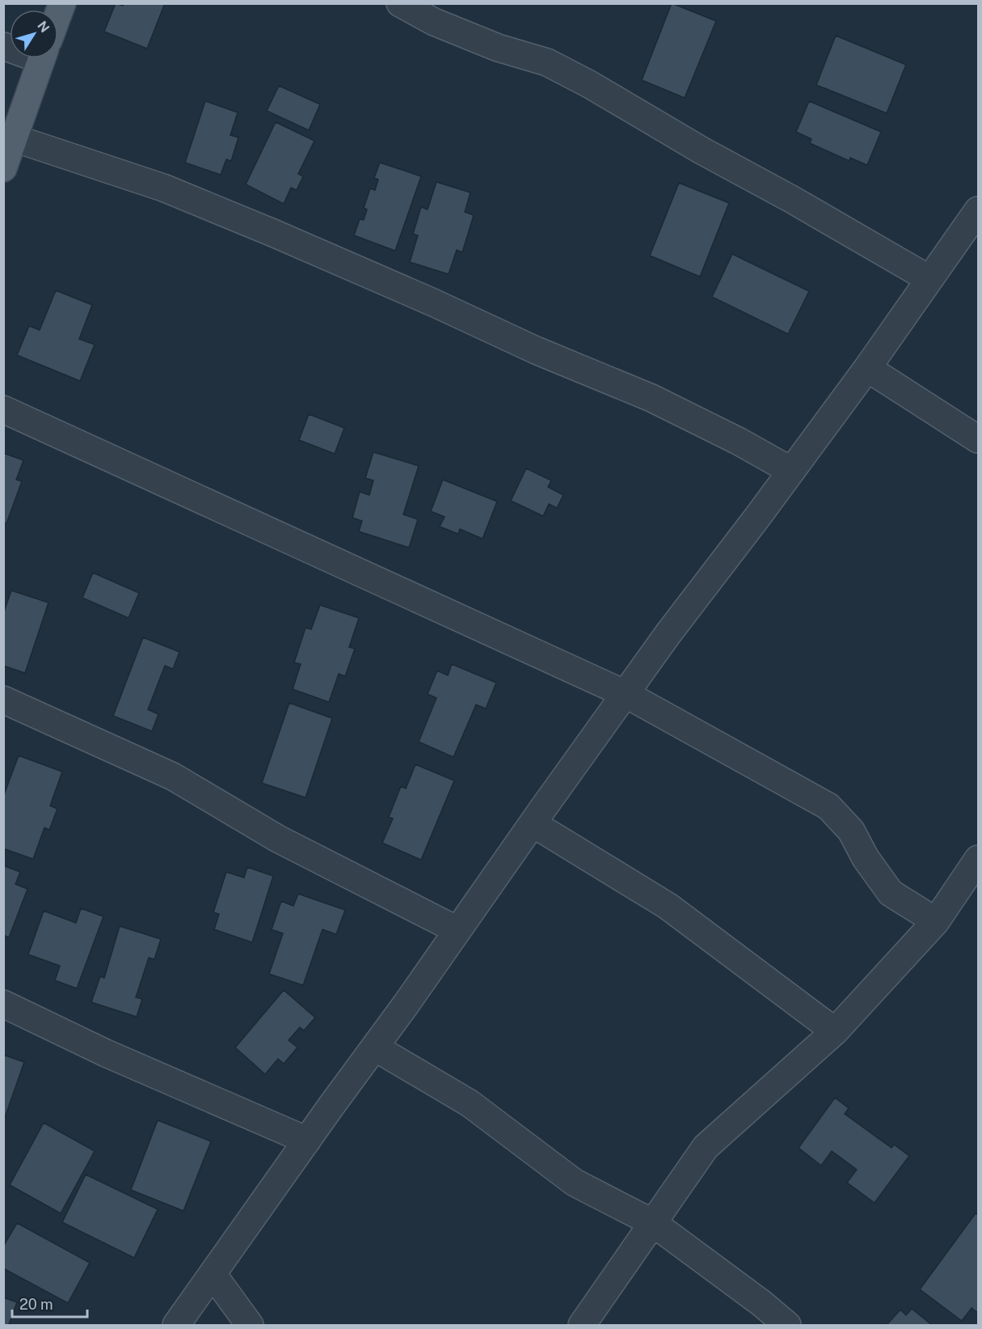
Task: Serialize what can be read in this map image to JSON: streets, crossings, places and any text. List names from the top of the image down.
{
  "scale_bar": "20 m",
  "north": "top right"
}
